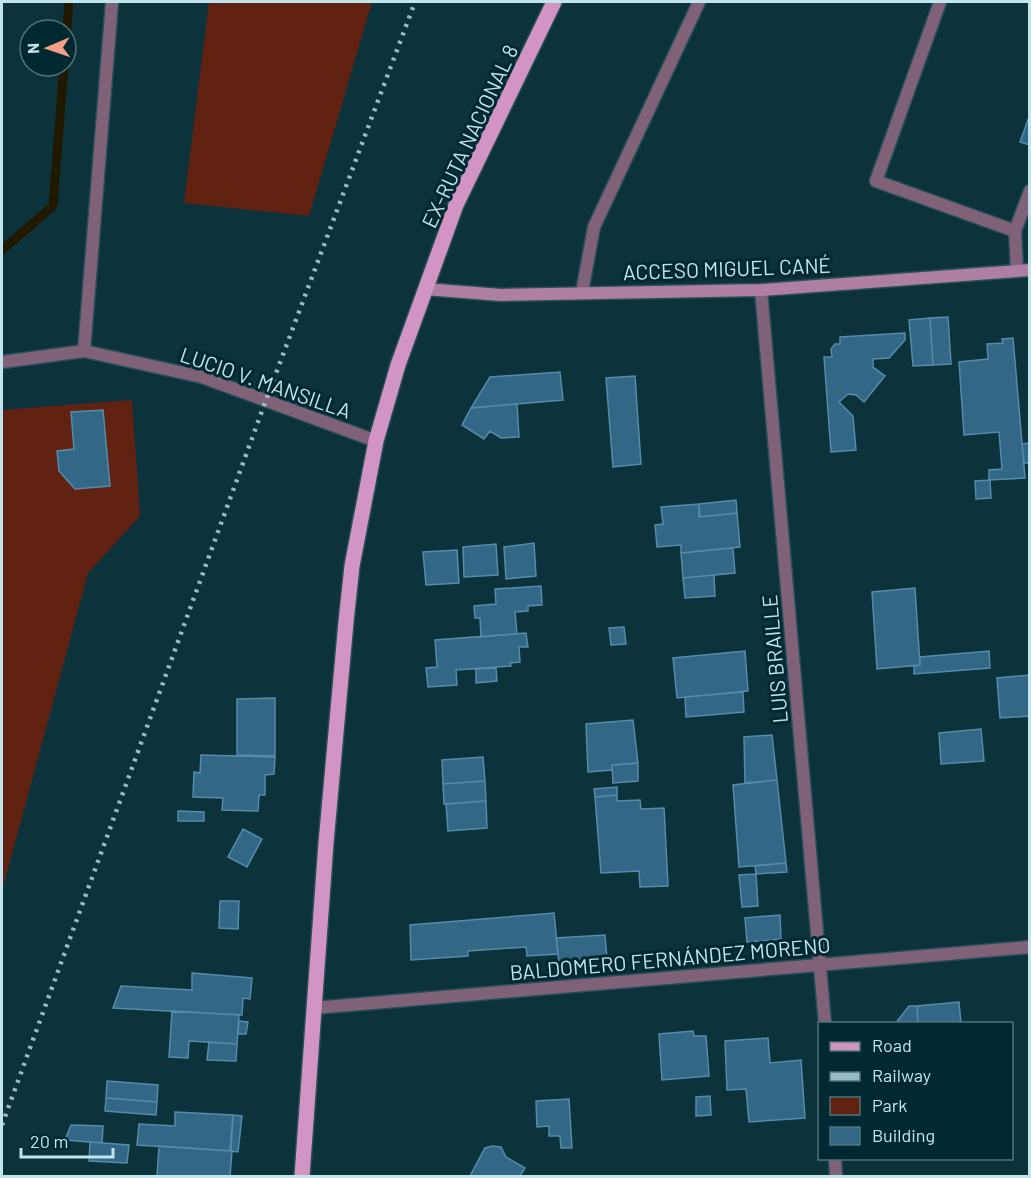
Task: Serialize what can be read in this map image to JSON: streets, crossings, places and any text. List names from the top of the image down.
{
  "streets": {
    "main road": ["EX-RUTA NACIONAL 8", "ACCESO MIGUEL CANÉ"],
    "street": ["LUCIO V. MANSILLA", "LUIS BRAILLE", "BALDOMERO FERNÁNDEZ MORENO"]
  },
  "crossings": [
    ["EX-RUTA NACIONAL 8", "ACCESO MIGUEL CANÉ"],
    ["EX-RUTA NACIONAL 8", "LUCIO V. MANSILLA"],
    ["EX-RUTA NACIONAL 8", "BALDOMERO FERNÁNDEZ MORENO"],
    ["ACCESO MIGUEL CANÉ", "LUIS BRAILLE"],
    ["LUIS BRAILLE", "BALDOMERO FERNÁNDEZ MORENO"]
  ],
  "legend": [
    "Road",
    "Railway",
    "Park",
    "Building"
  ],
  "scale_bar": "20 m",
  "north": "left"
}
